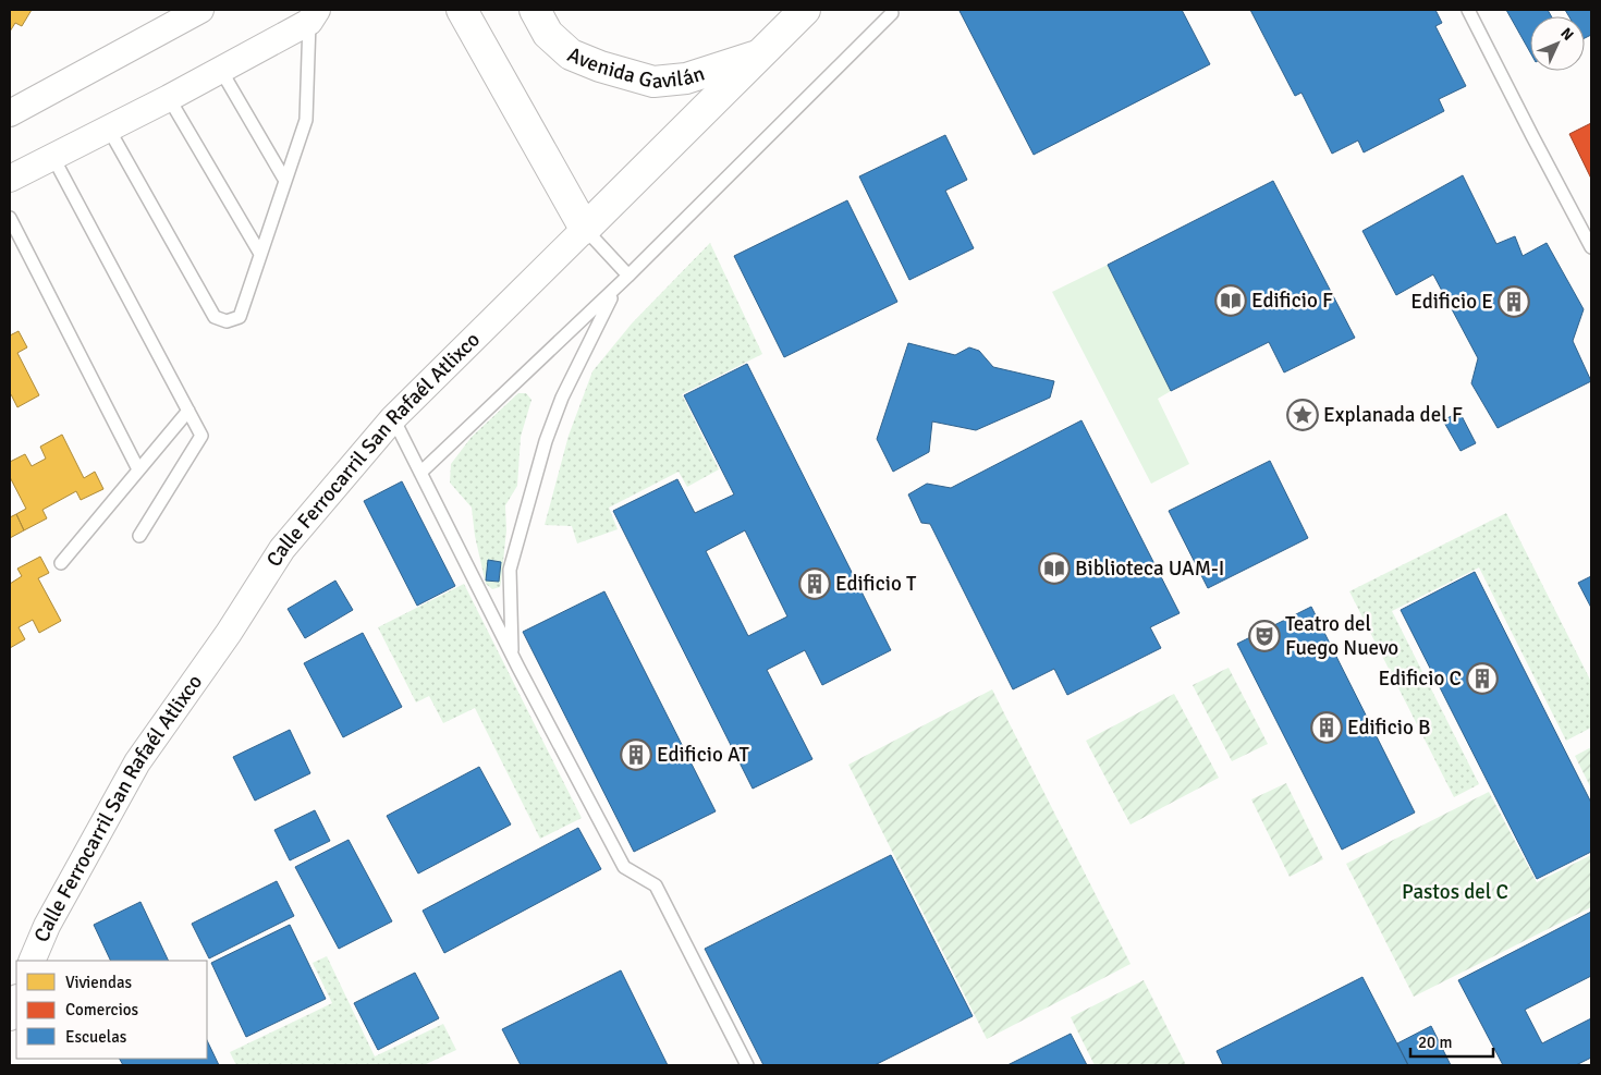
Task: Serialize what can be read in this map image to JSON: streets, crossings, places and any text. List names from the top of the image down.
{
  "streets": {
    "main road": ["Avenida Gavilán", "Calle Ferrocarril San Rafaél Atlixco"]
  },
  "crossings": [
    ["Avenida Gavilán", "Calle Ferrocarril San Rafaél Atlixco"]
  ],
  "parks": ["Pastos del C"],
  "places": {
    "library": ["Edificio F", "Biblioteca UAM-I"],
    "building": [
      "Edificio E",
      "Edificio T",
      "Edificio C",
      "Edificio B",
      "Edificio AT"
    ],
    "place": ["Explanada del F"],
    "theatre": ["Teatro del Fuego Nuevo"]
  },
  "legend": ["Viviendas", "Comercios", "Escuelas"],
  "scale_bar": "20 m",
  "north": "top right"
}
